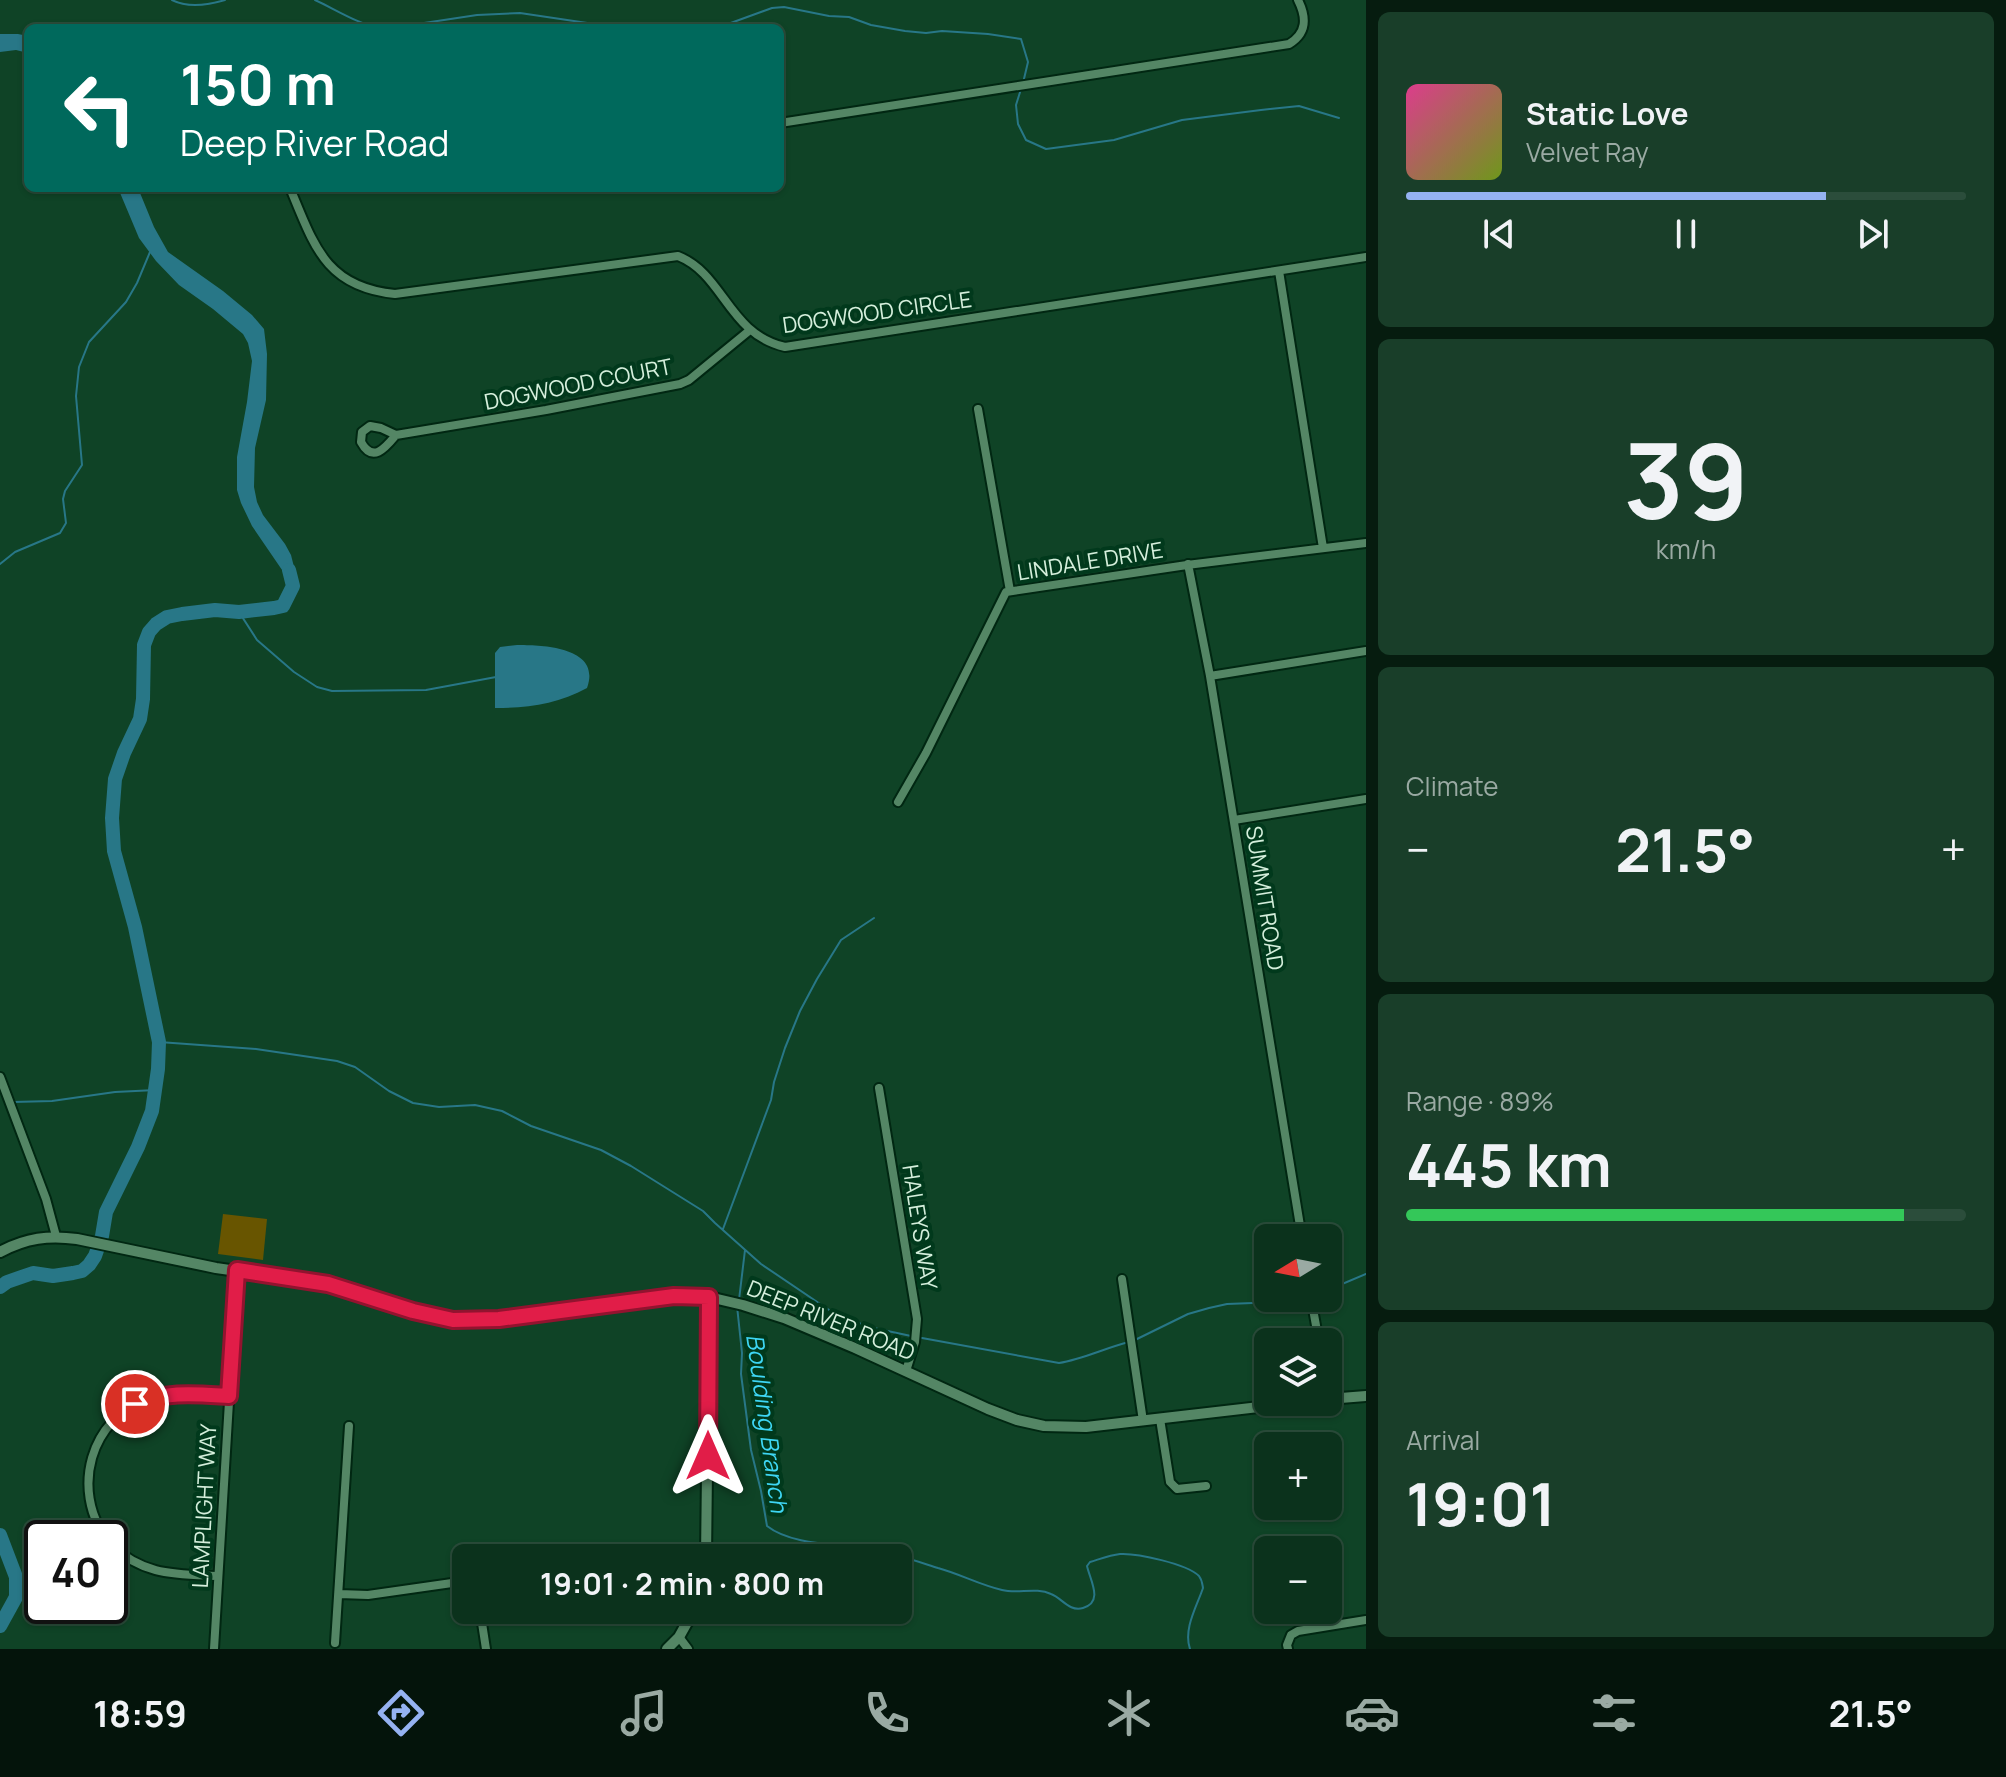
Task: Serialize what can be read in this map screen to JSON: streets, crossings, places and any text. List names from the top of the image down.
{
  "streets": {
    "street": [
      "DOGWOOD CIRCLE",
      "DOGWOOD COURT",
      "LINDALE DRIVE",
      "SUMMIT ROAD",
      "HALEYS WAY",
      "DEEP RIVER ROAD",
      "LAMPLIGHT WAY"
    ]
  },
  "crossings": [
    ["DOGWOOD CIRCLE", "DOGWOOD COURT"],
    ["LINDALE DRIVE", "SUMMIT ROAD"],
    ["HALEYS WAY", "DEEP RIVER ROAD"],
    ["DEEP RIVER ROAD", "LAMPLIGHT WAY"]
  ],
  "water": ["Boulding Branch"],
  "north": "left",
  "page": {
    "turn": ["150 m", "Deep River Road"],
    "song": ["Static Love", "Velvet Ray"],
    "tile": [
      ["39", "km/h"],
      "Climate",
      ["Range · 89%", "445 km"],
      ["Arrival", "19:01"]
    ],
    "heat": ["−", "21.5°", "+"],
    "map_buttons": ["+", "−"],
    "limit": "40",
    "trip": "19:01 · 2 min · 800 m",
    "tabs": ["18:59", "21.5°"]
  }
}
